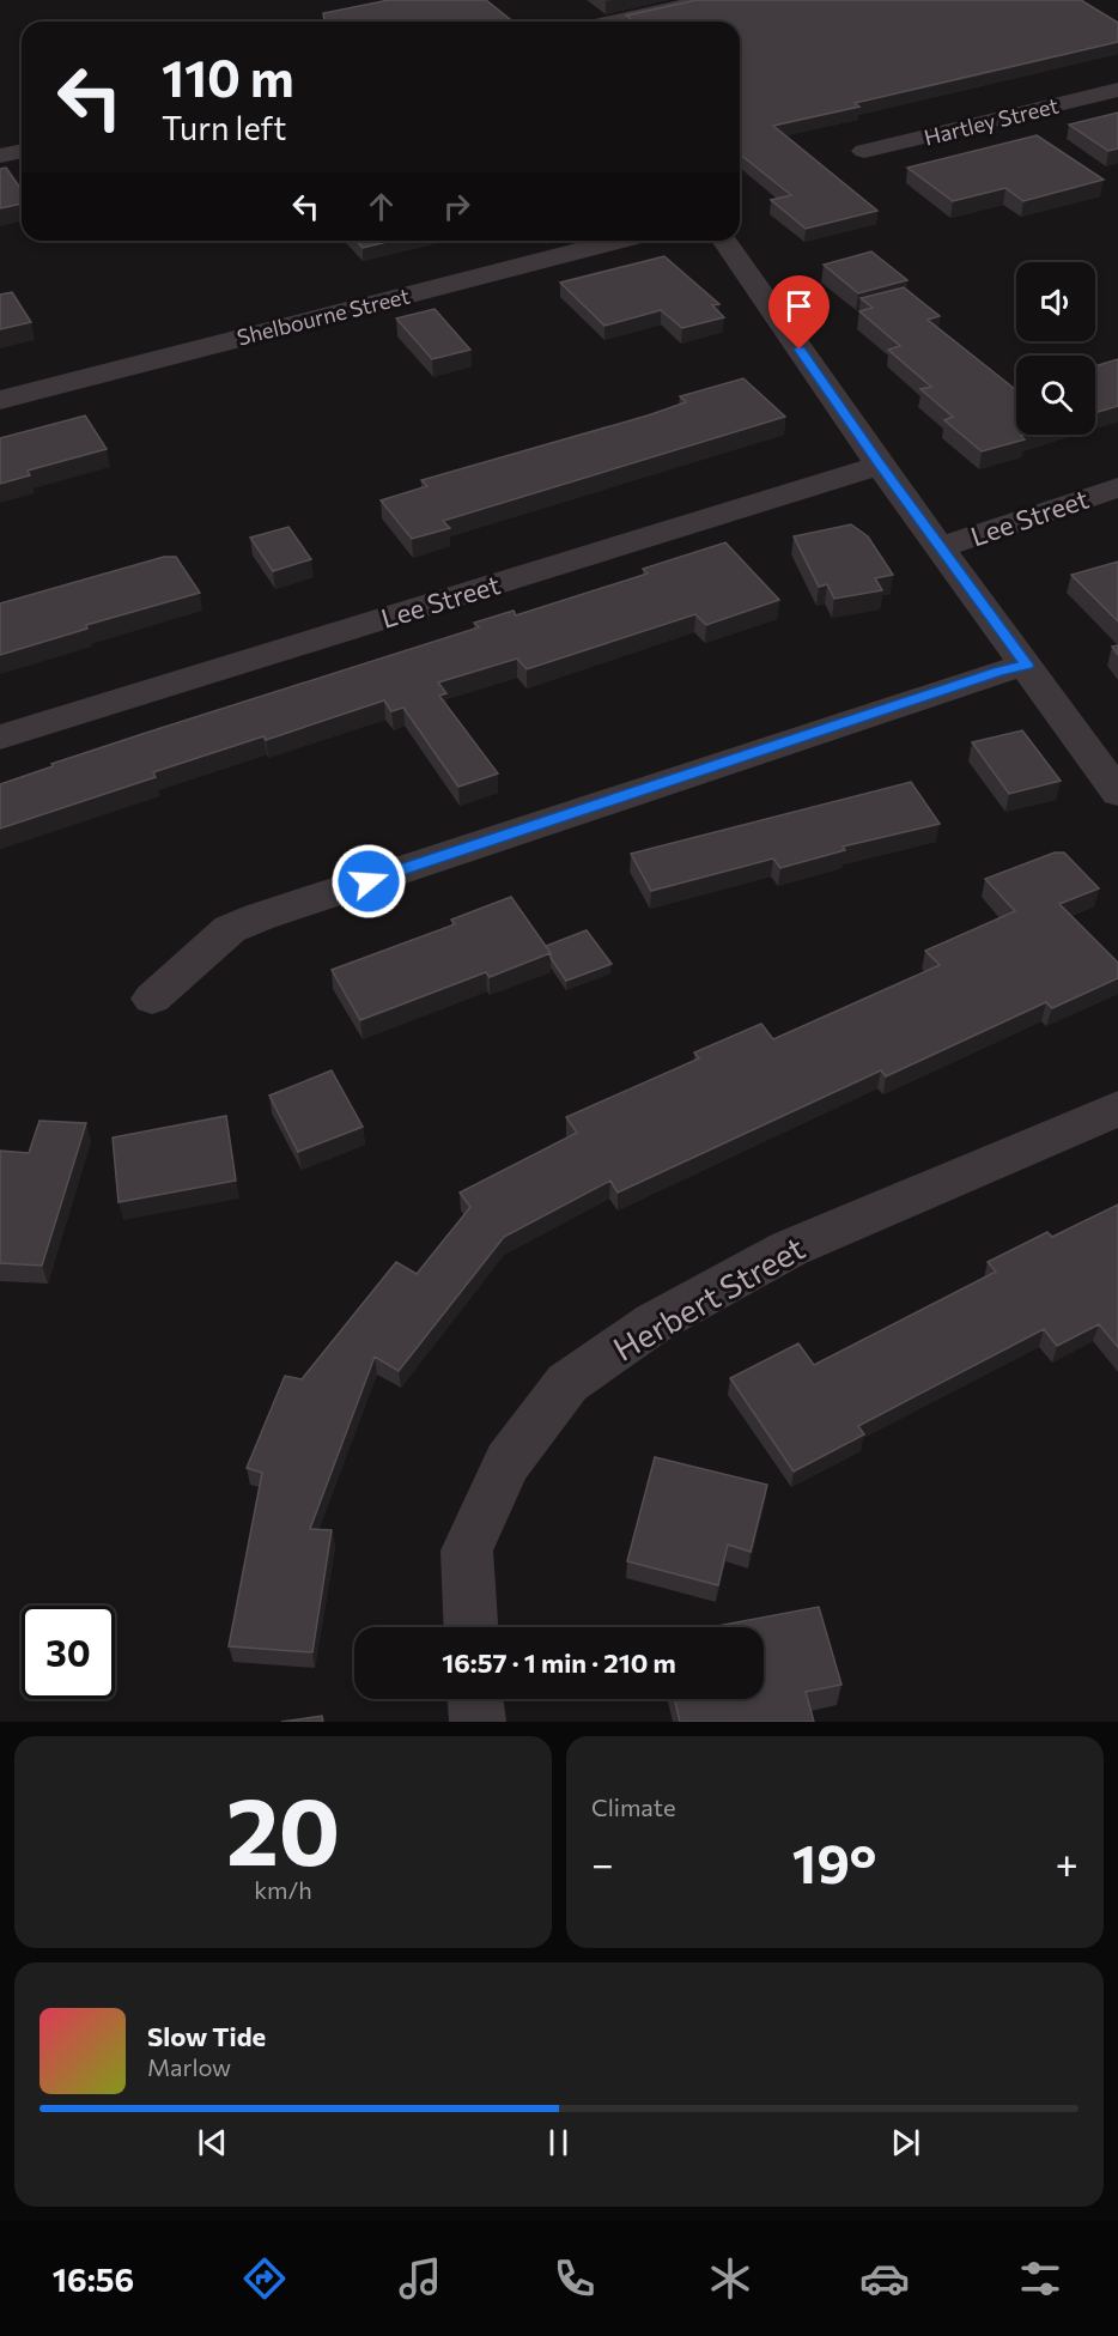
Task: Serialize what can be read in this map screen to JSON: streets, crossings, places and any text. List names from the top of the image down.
{
  "streets": {
    "street": [
      "Hartley Street",
      "Shelbourne Street",
      "Lee Street",
      "Herbert Street"
    ]
  },
  "page": {
    "turn": ["110 m", "Turn left"],
    "limit": "30",
    "trip": "16:57 · 1 min · 210 m",
    "tile": [
      ["20", "km/h"],
      "Climate"
    ],
    "heat": ["−", "19°", "+"],
    "song": ["Slow Tide", "Marlow"],
    "tabs": "16:56"
  }
}
